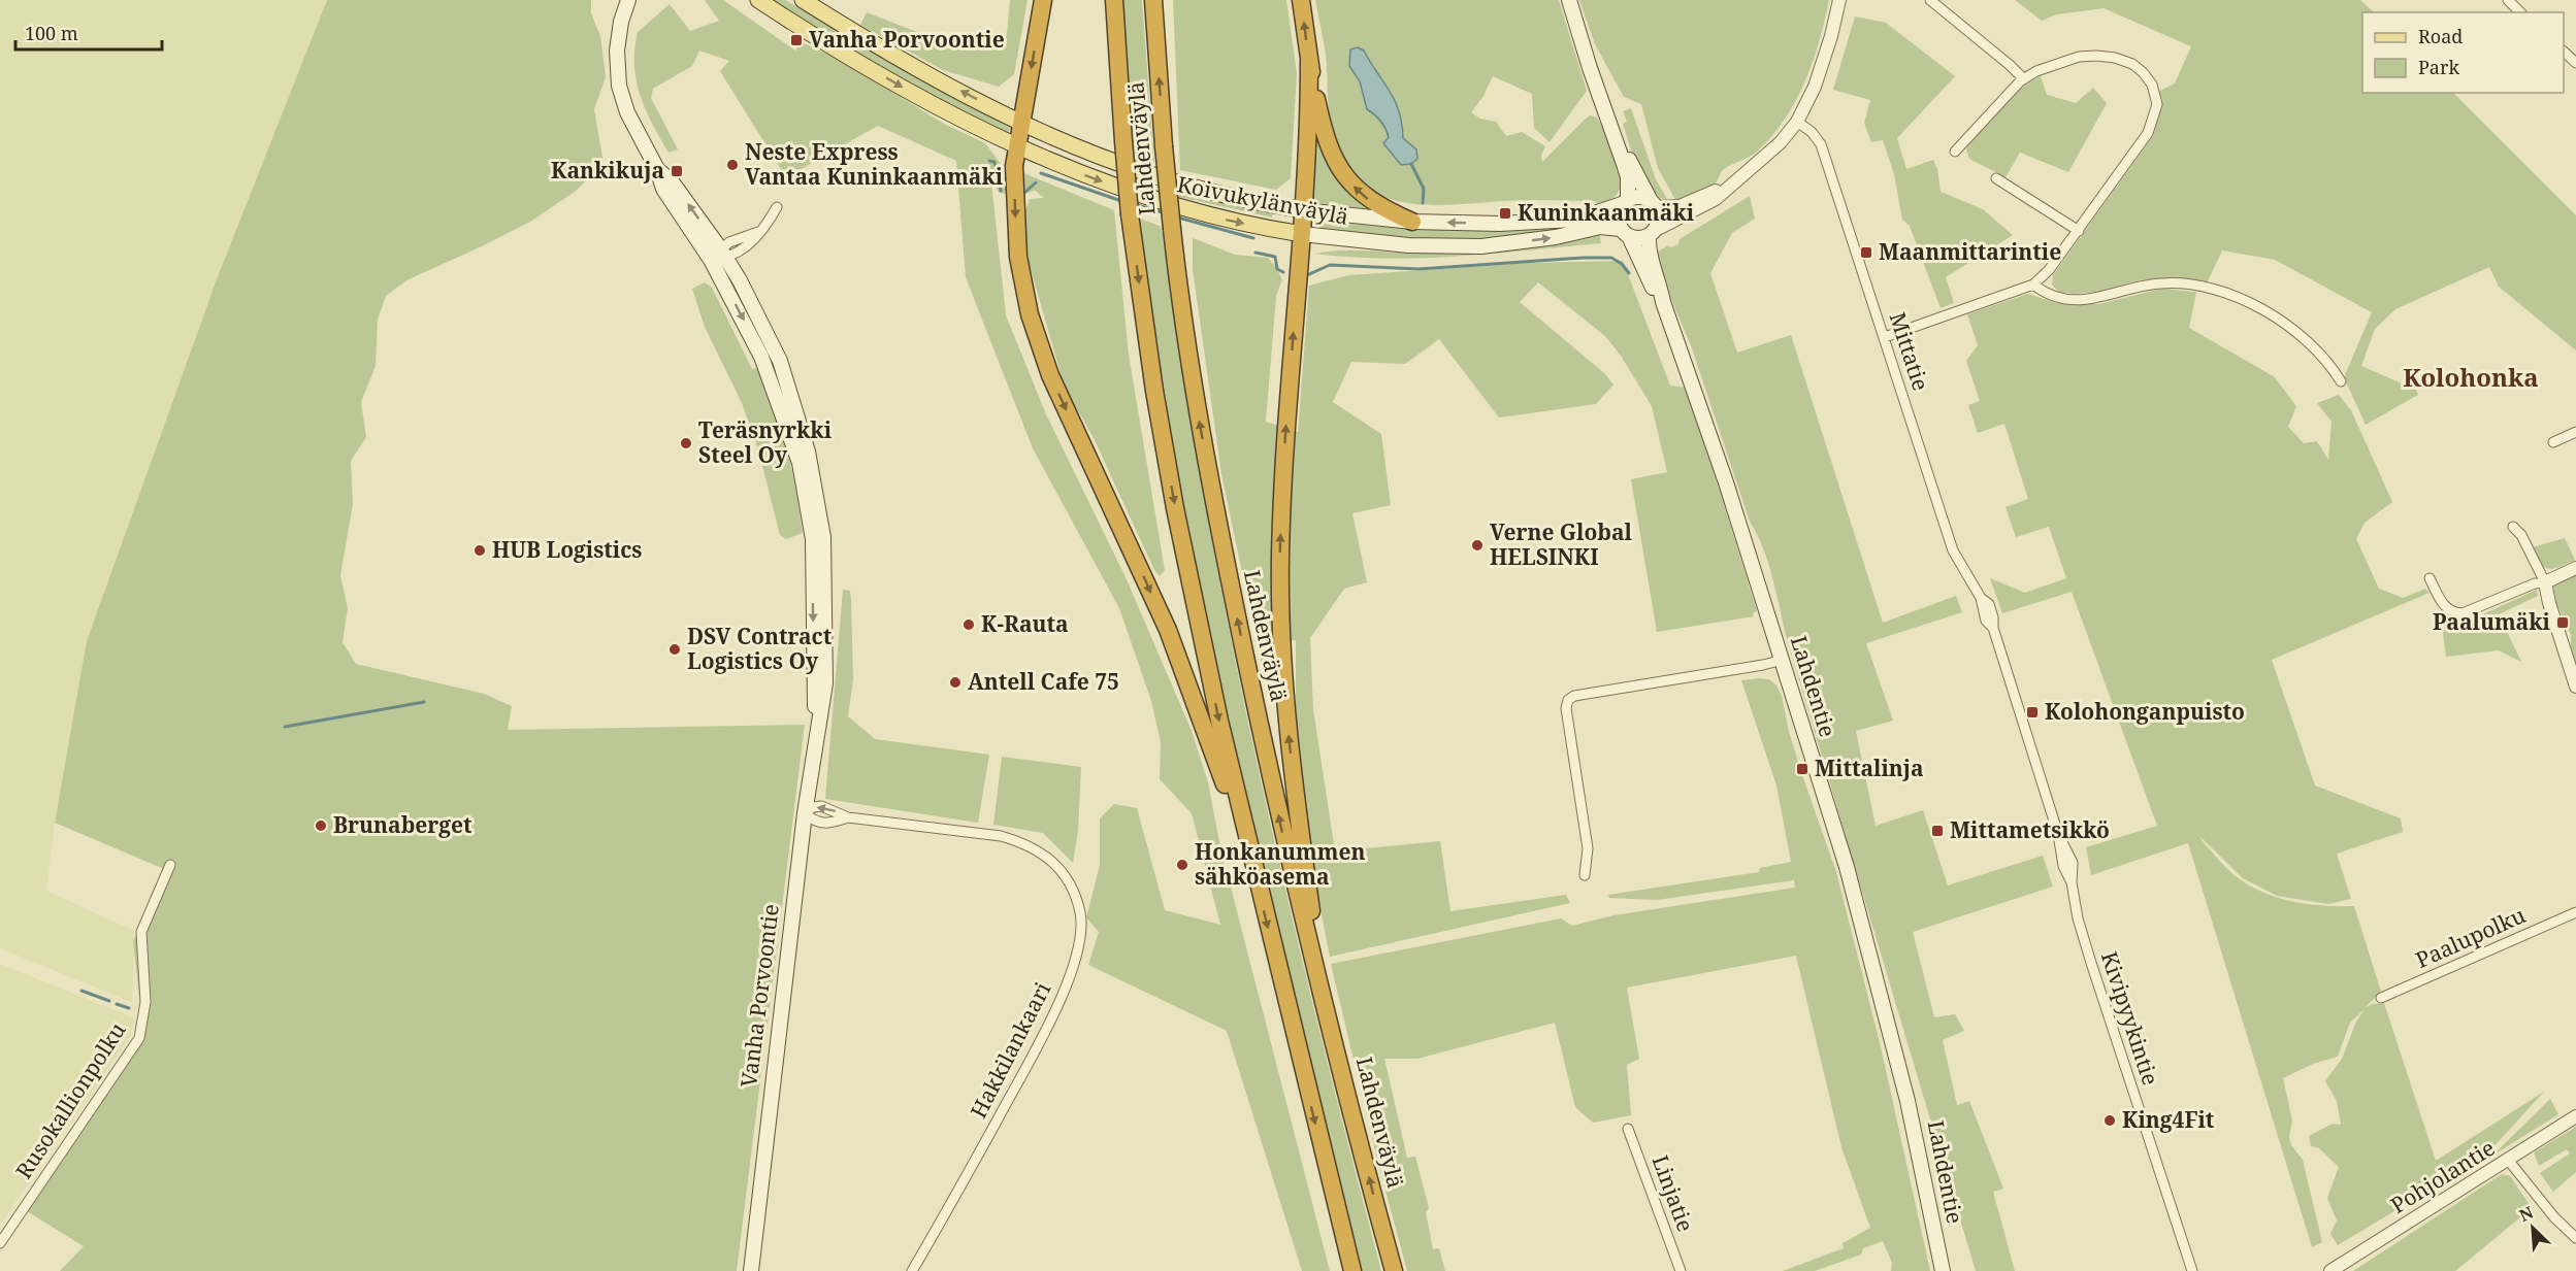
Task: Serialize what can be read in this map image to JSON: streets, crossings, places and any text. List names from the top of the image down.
{
  "streets": {
    "highway": ["Lahdenväylä"],
    "main road": ["Koivukylänväylä", "Lahdentie", "Vanha Porvoontie"],
    "street": [
      "Mittatie",
      "Paalupolku",
      "Kivipyykintie",
      "Hakkilankaari",
      "Rusokallionpolku",
      "Pohjolantie",
      "Linjatie"
    ]
  },
  "crossings": [
    ["Koivukylänväylä", "Lahdentie"],
    ["Mittatie", "Kivipyykintie"],
    ["Vanha Porvoontie", "Hakkilankaari"]
  ],
  "districts": ["Kolohonka"],
  "places": {
    "transit": [
      "Vanha Porvoontie",
      "Kankikuja",
      "Kuninkaanmäki",
      "Maanmittarintie",
      "Paalumäki",
      "Kolohonganpuisto",
      "Mittalinja",
      "Mittametsikkö"
    ],
    "other": [
      "Neste Express Vantaa Kuninkaanmäki",
      "Teräsnyrkki Steel Oy",
      "Verne Global HELSINKI",
      "HUB Logistics",
      "K-Rauta",
      "DSV Contract Logistics Oy",
      "Antell Cafe 75",
      "Brunaberget",
      "Honkanummen sähköasema",
      "King4Fit"
    ]
  },
  "legend": ["Road", "Park"],
  "scale_bar": "100 m",
  "north": "top left"
}
